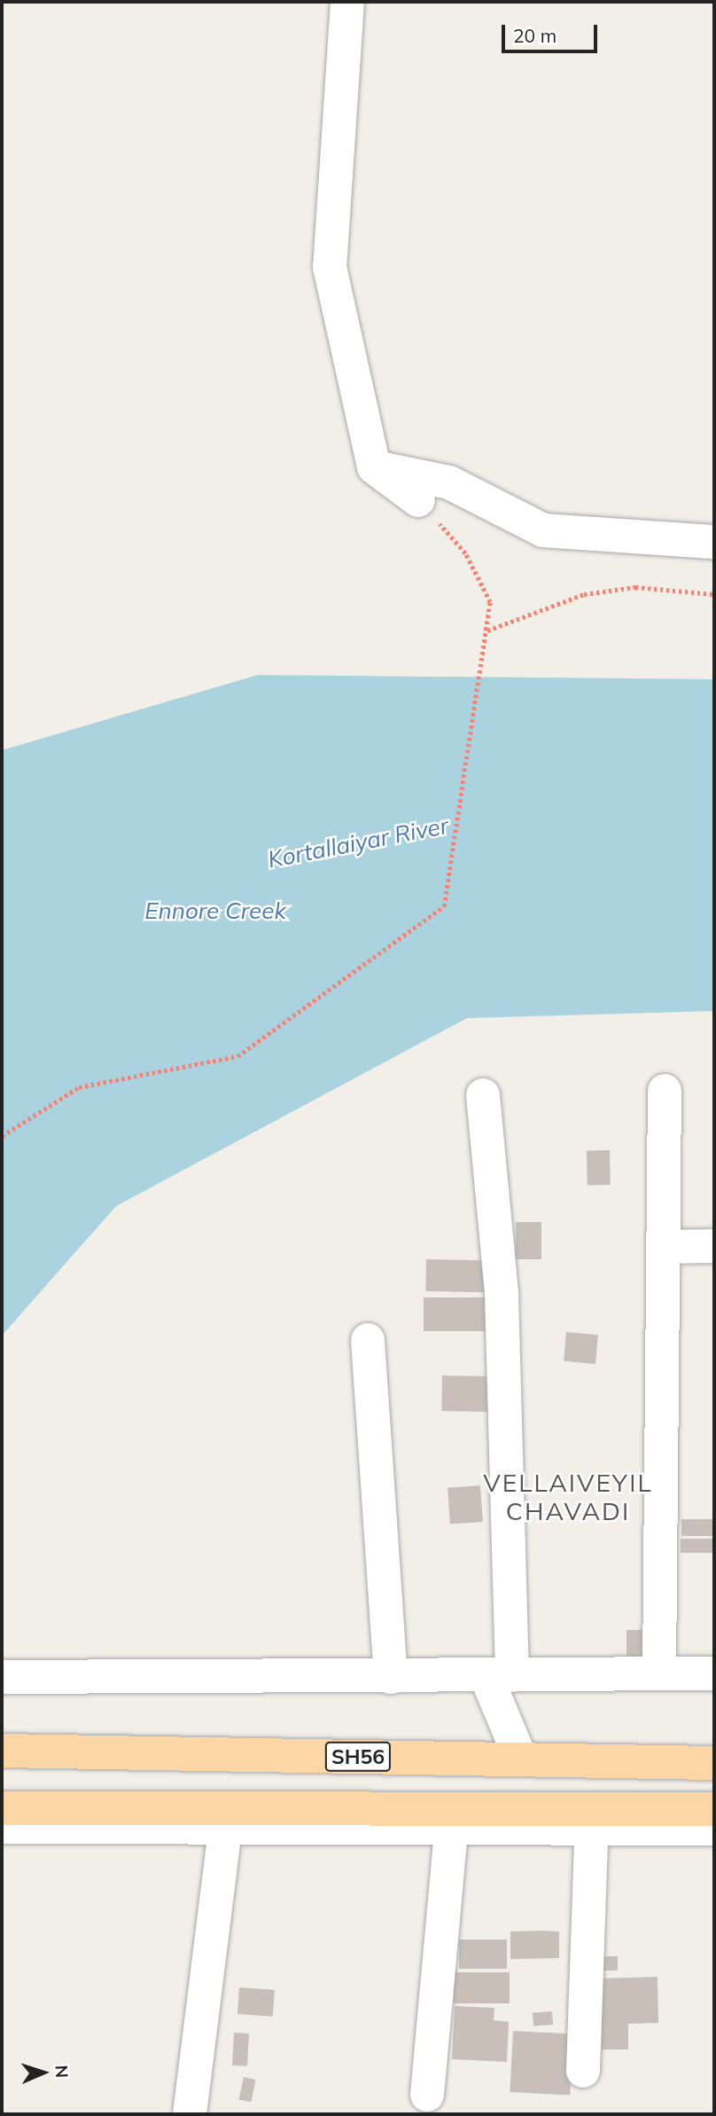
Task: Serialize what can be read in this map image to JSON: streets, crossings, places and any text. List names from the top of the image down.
{
  "streets": {
    "main road": ["SH56"]
  },
  "districts": ["VELLAIVEYIL CHAVADI"],
  "water": ["Kortallaiyar River", "Ennore Creek"],
  "scale_bar": "20 m",
  "north": "right"
}
